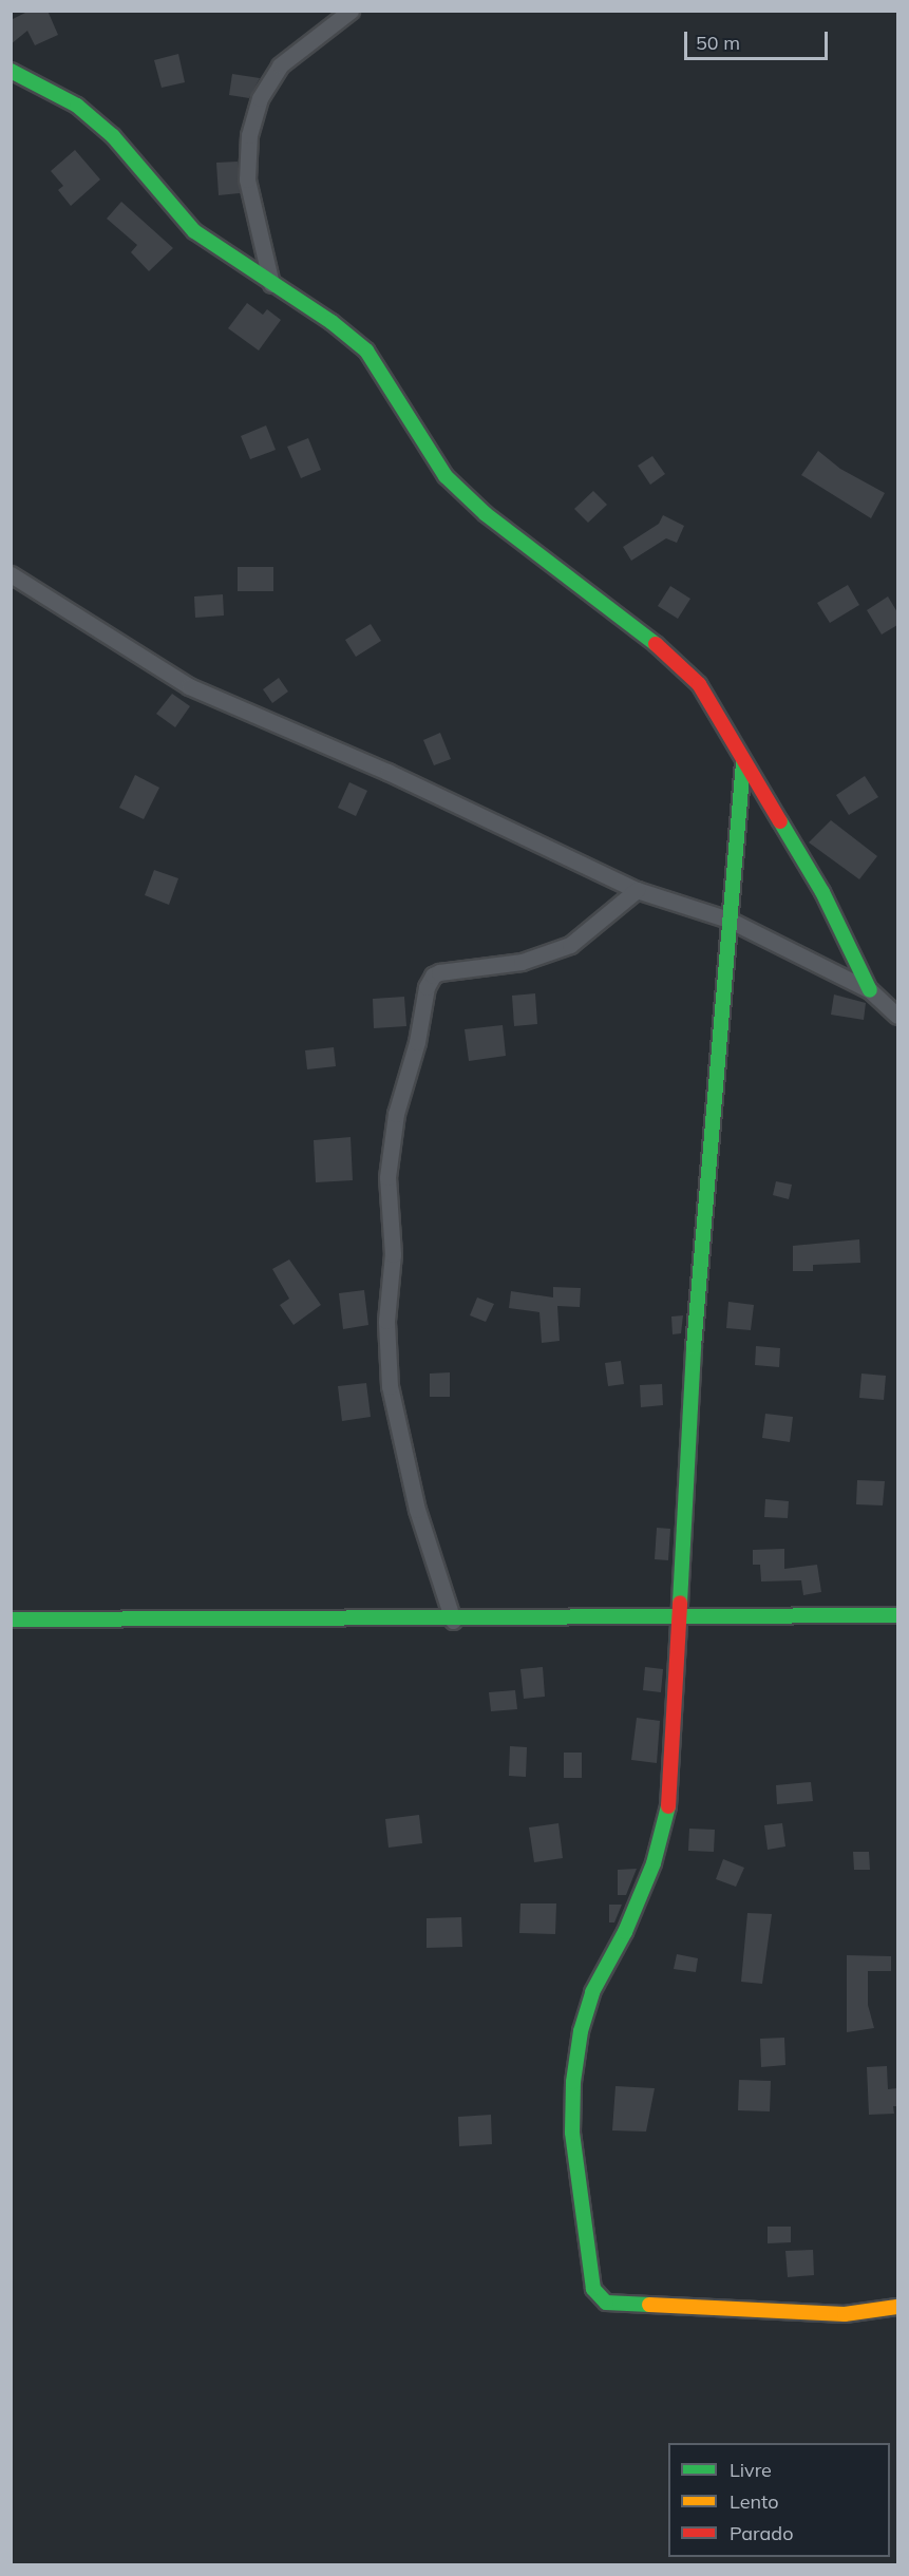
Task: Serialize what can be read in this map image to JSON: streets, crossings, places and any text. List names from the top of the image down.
{
  "legend": ["Livre", "Lento", "Parado"],
  "scale_bar": "50 m"
}
